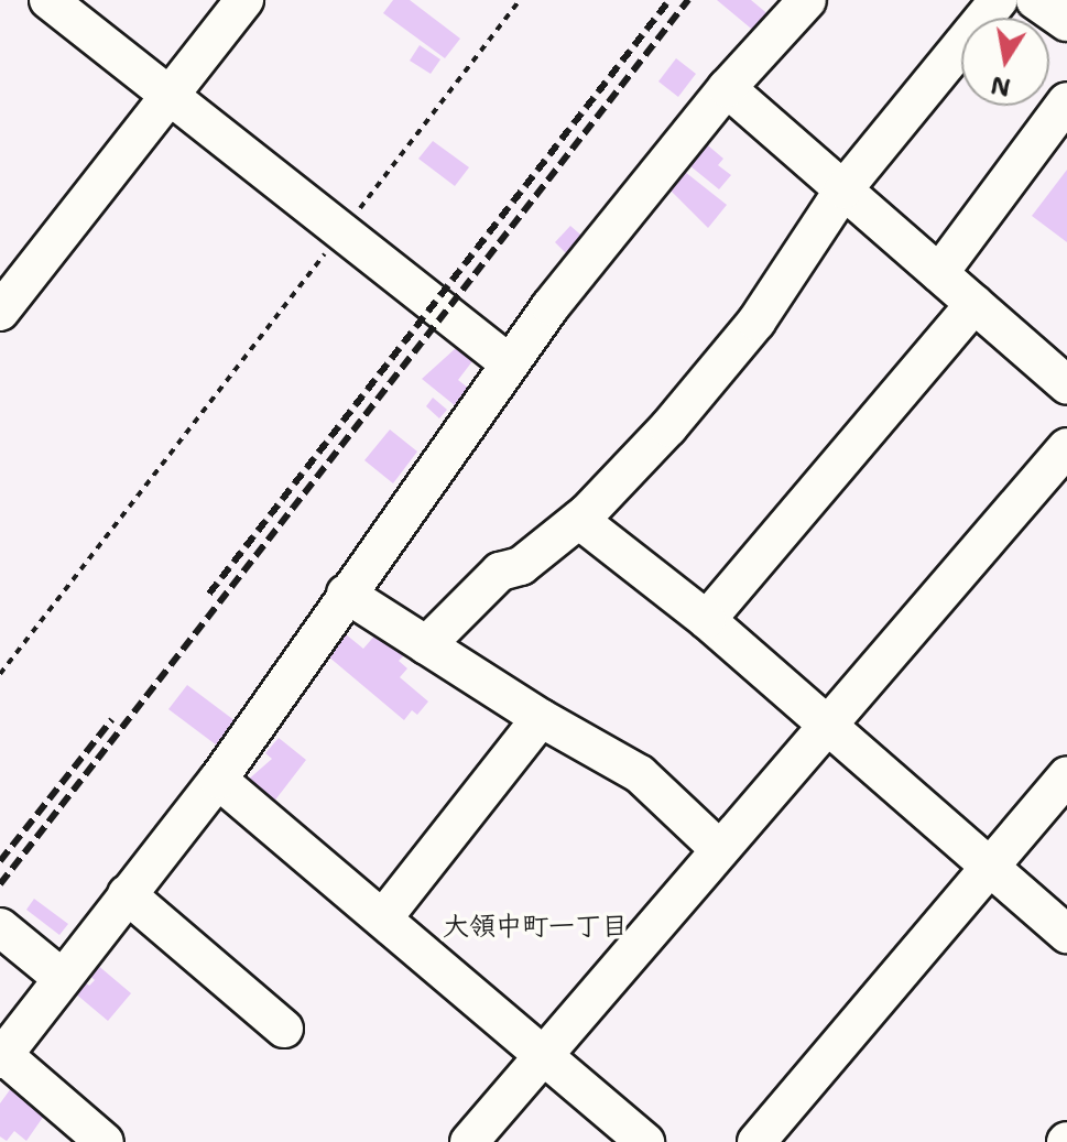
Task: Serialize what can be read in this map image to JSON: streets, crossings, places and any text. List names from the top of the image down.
{
  "districts": ["大領中町一丁目"],
  "north": "bottom"
}
